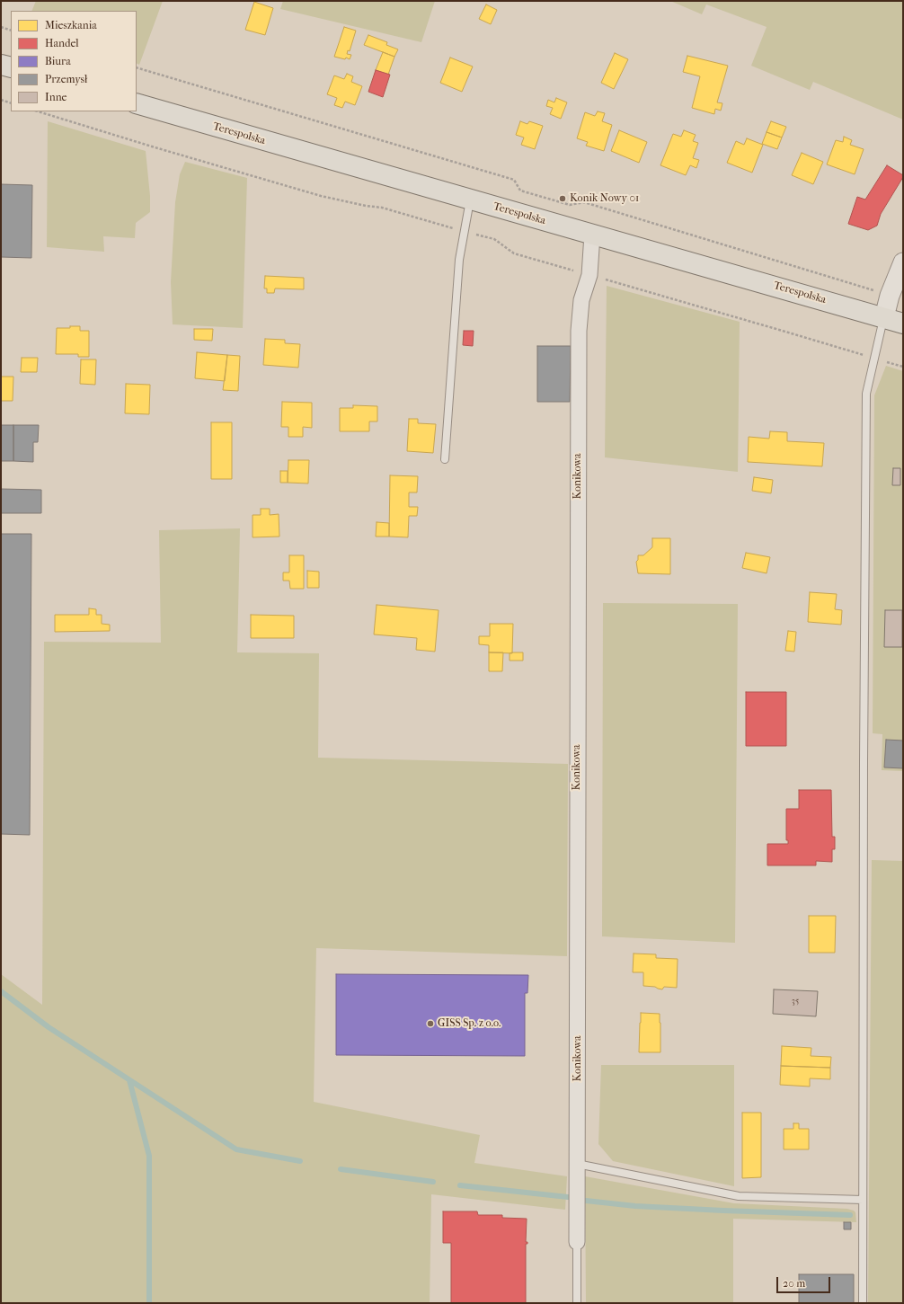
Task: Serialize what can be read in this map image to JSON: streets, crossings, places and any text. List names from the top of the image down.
{
  "streets": {
    "main road": ["Terespolska"],
    "street": ["Konikowa"]
  },
  "crossings": [
    ["Terespolska", "Konikowa"]
  ],
  "places": ["Konik Nowy 01", "GISS Sp. z o.o."],
  "house_numbers": ["35"],
  "legend": [
    "Mieszkania",
    "Handel",
    "Biura",
    "Przemysł",
    "Inne"
  ],
  "scale_bar": "20 m"
}
